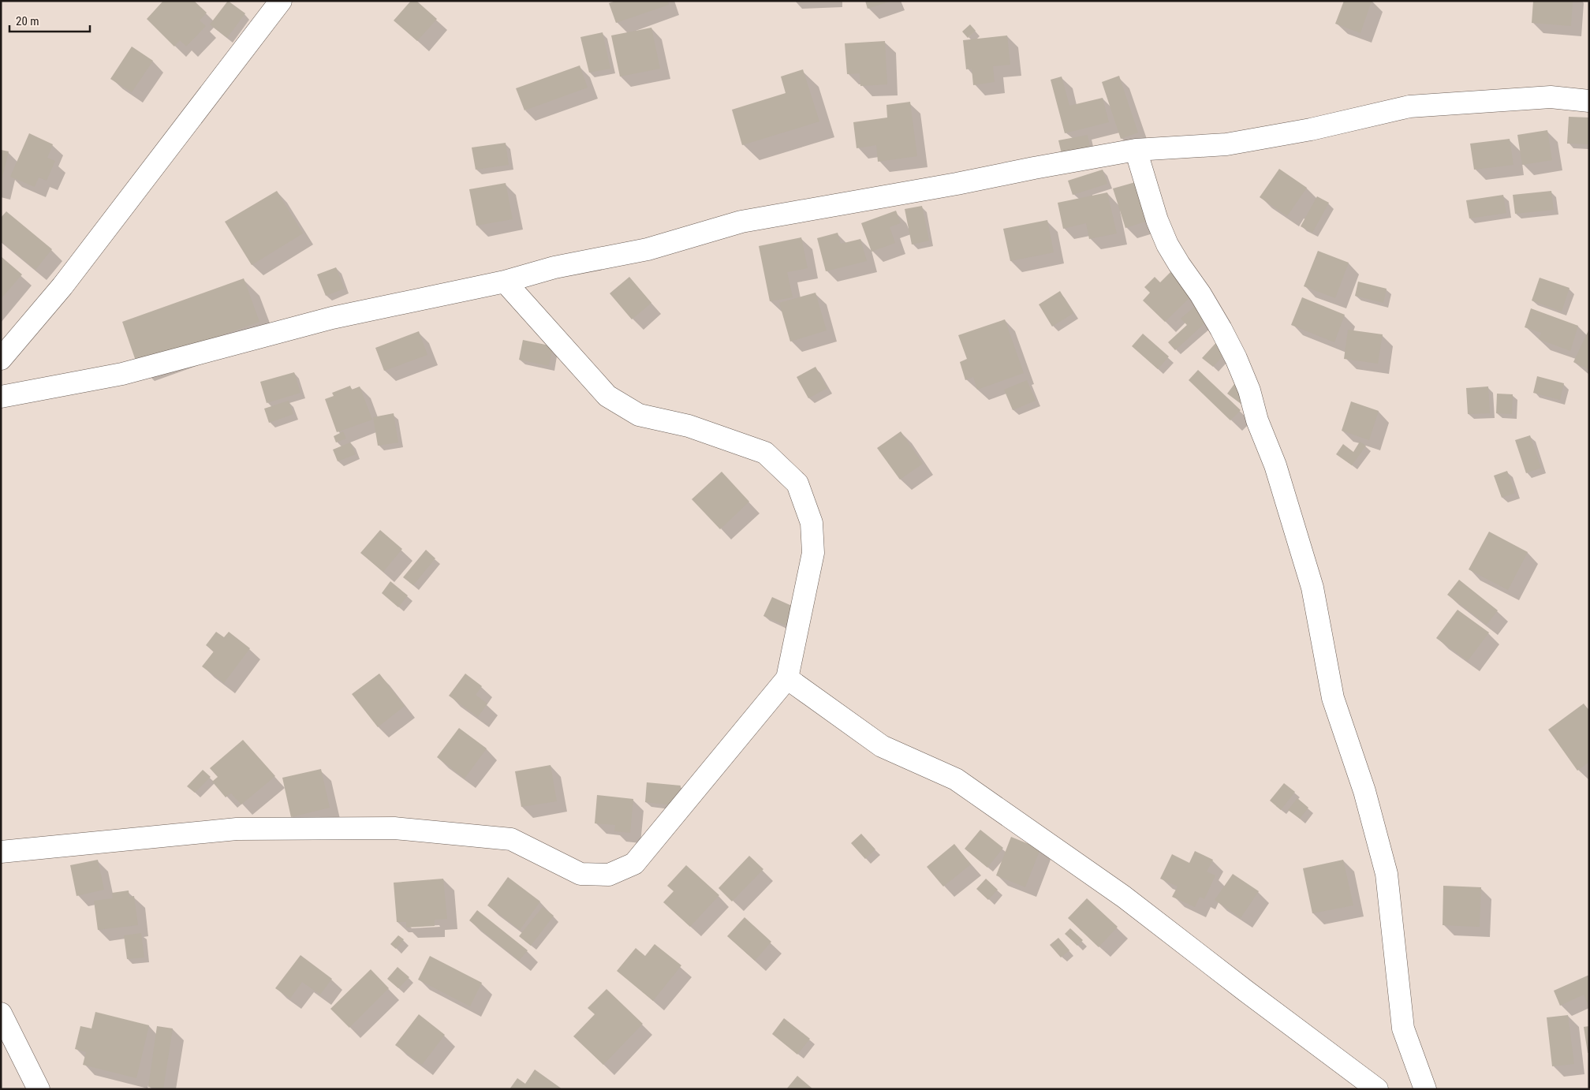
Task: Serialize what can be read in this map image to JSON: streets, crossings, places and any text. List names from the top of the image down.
{
  "scale_bar": "20 m"
}
